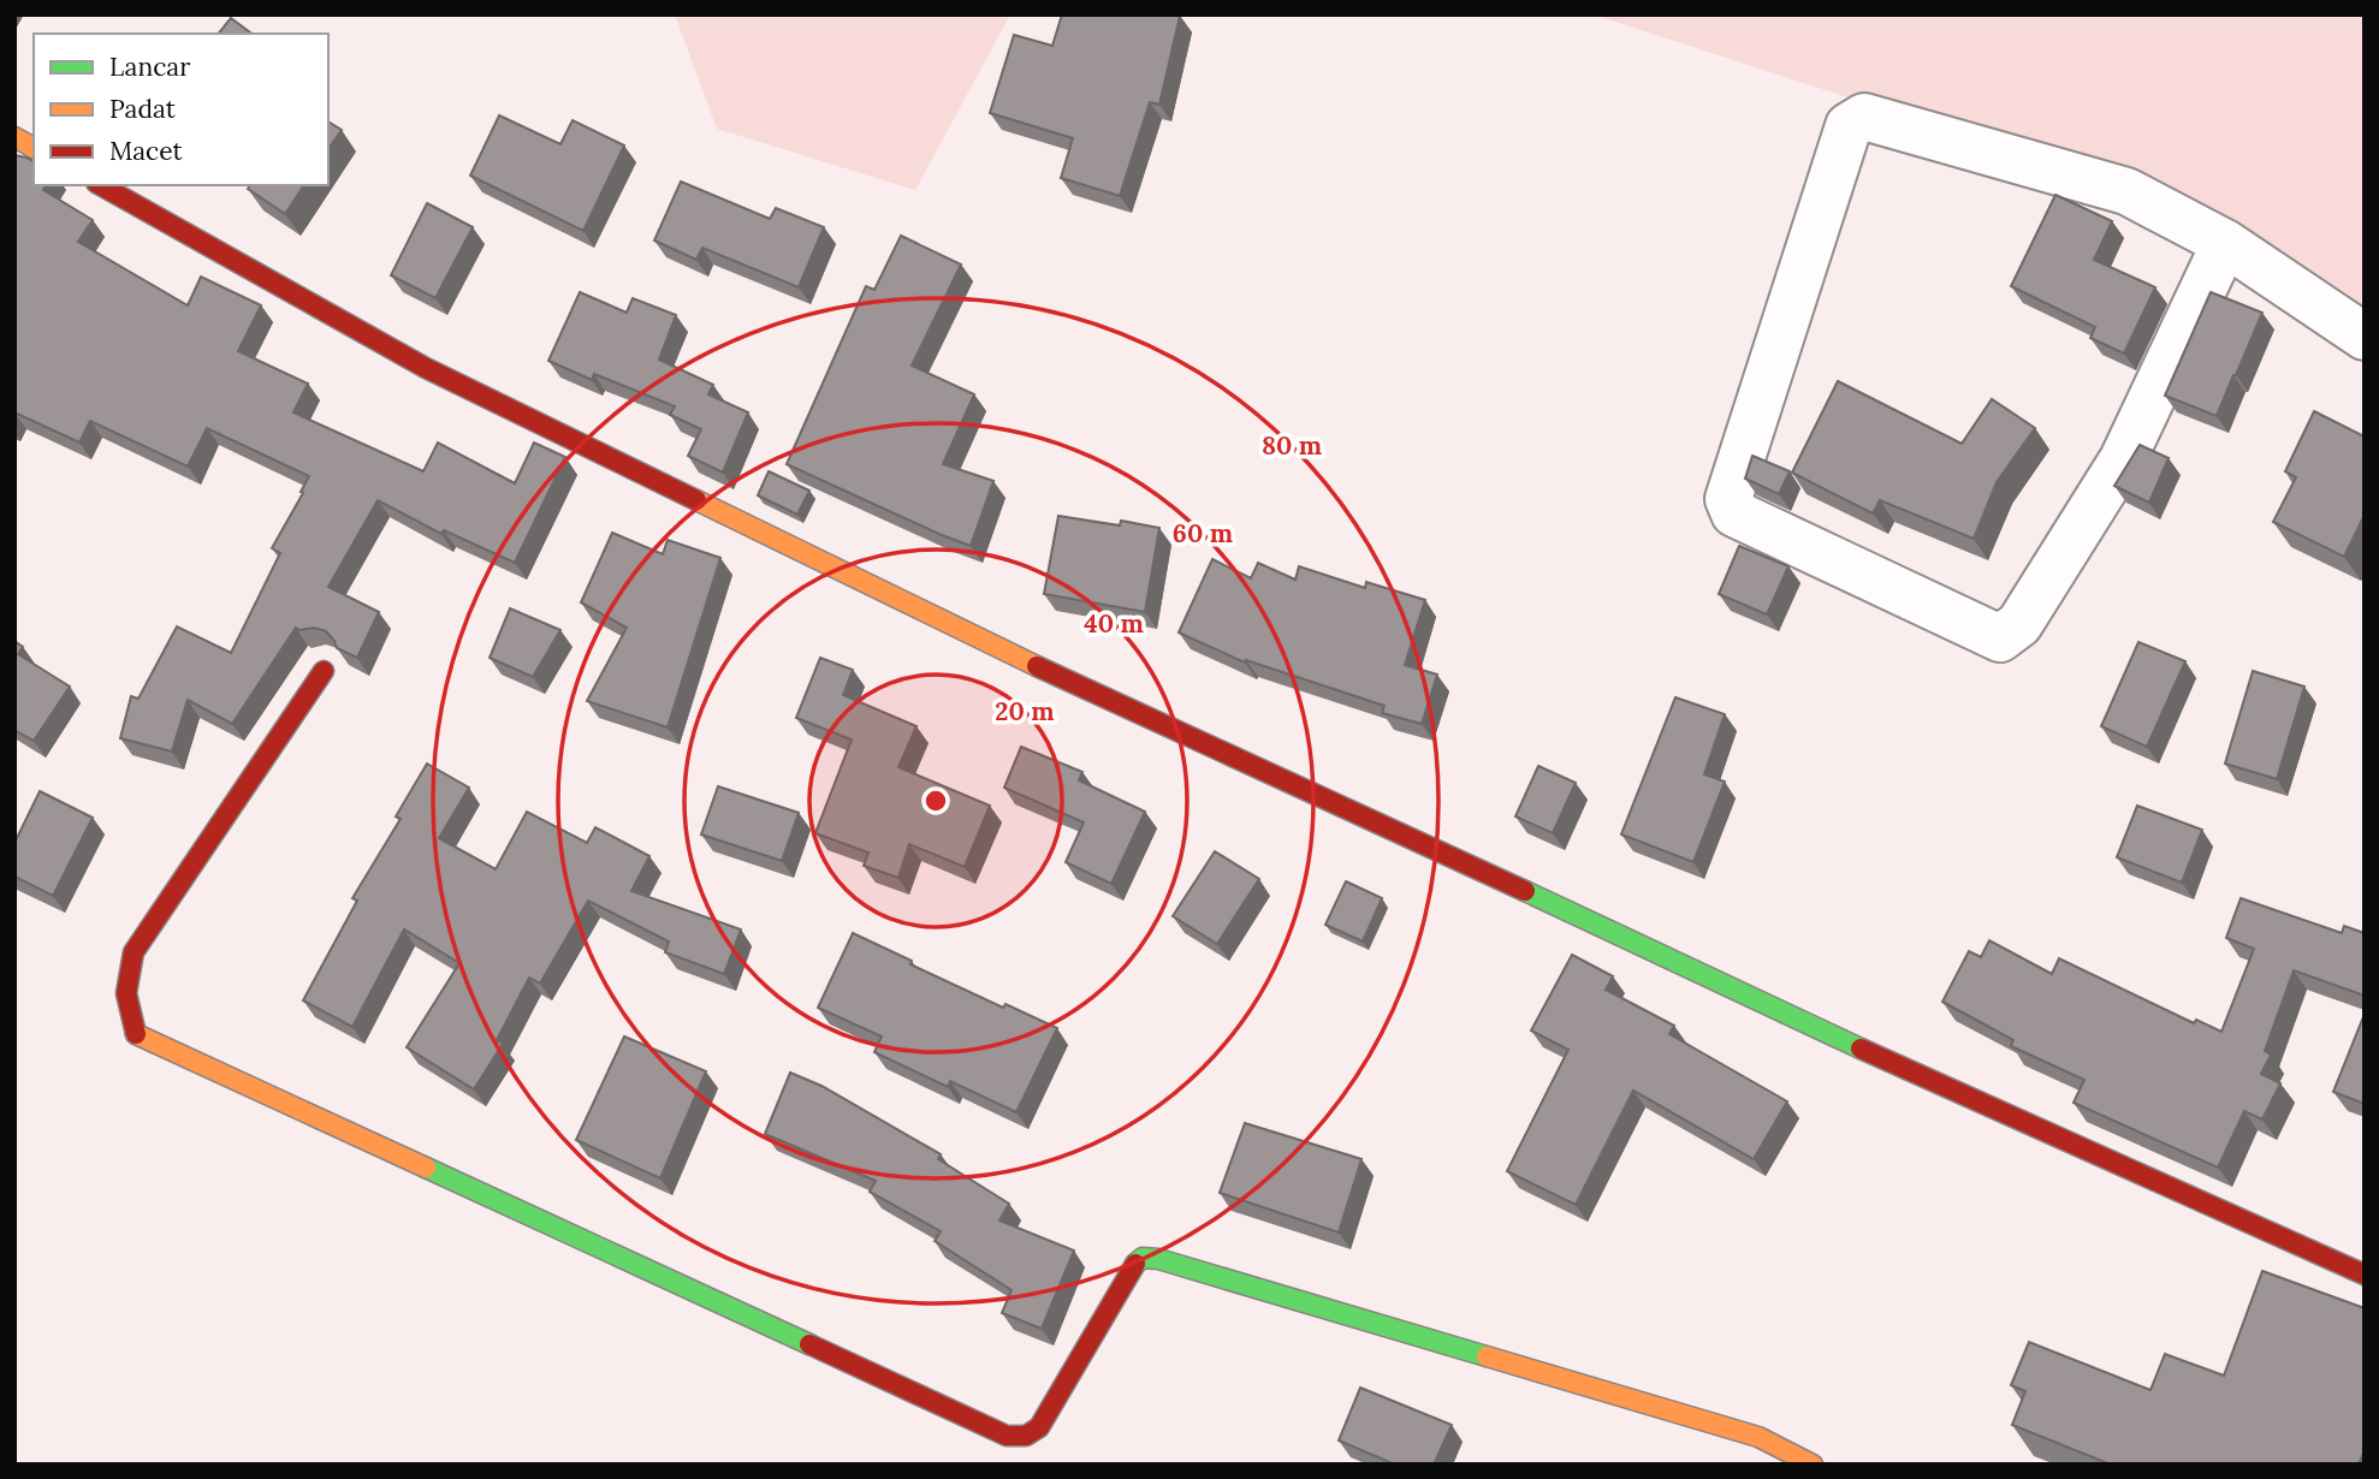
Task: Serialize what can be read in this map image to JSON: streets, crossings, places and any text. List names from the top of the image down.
{
  "legend": ["Lancar", "Padat", "Macet"],
  "rings": [
    "80 m",
    "60 m",
    "40 m",
    "20 m"
  ]
}
